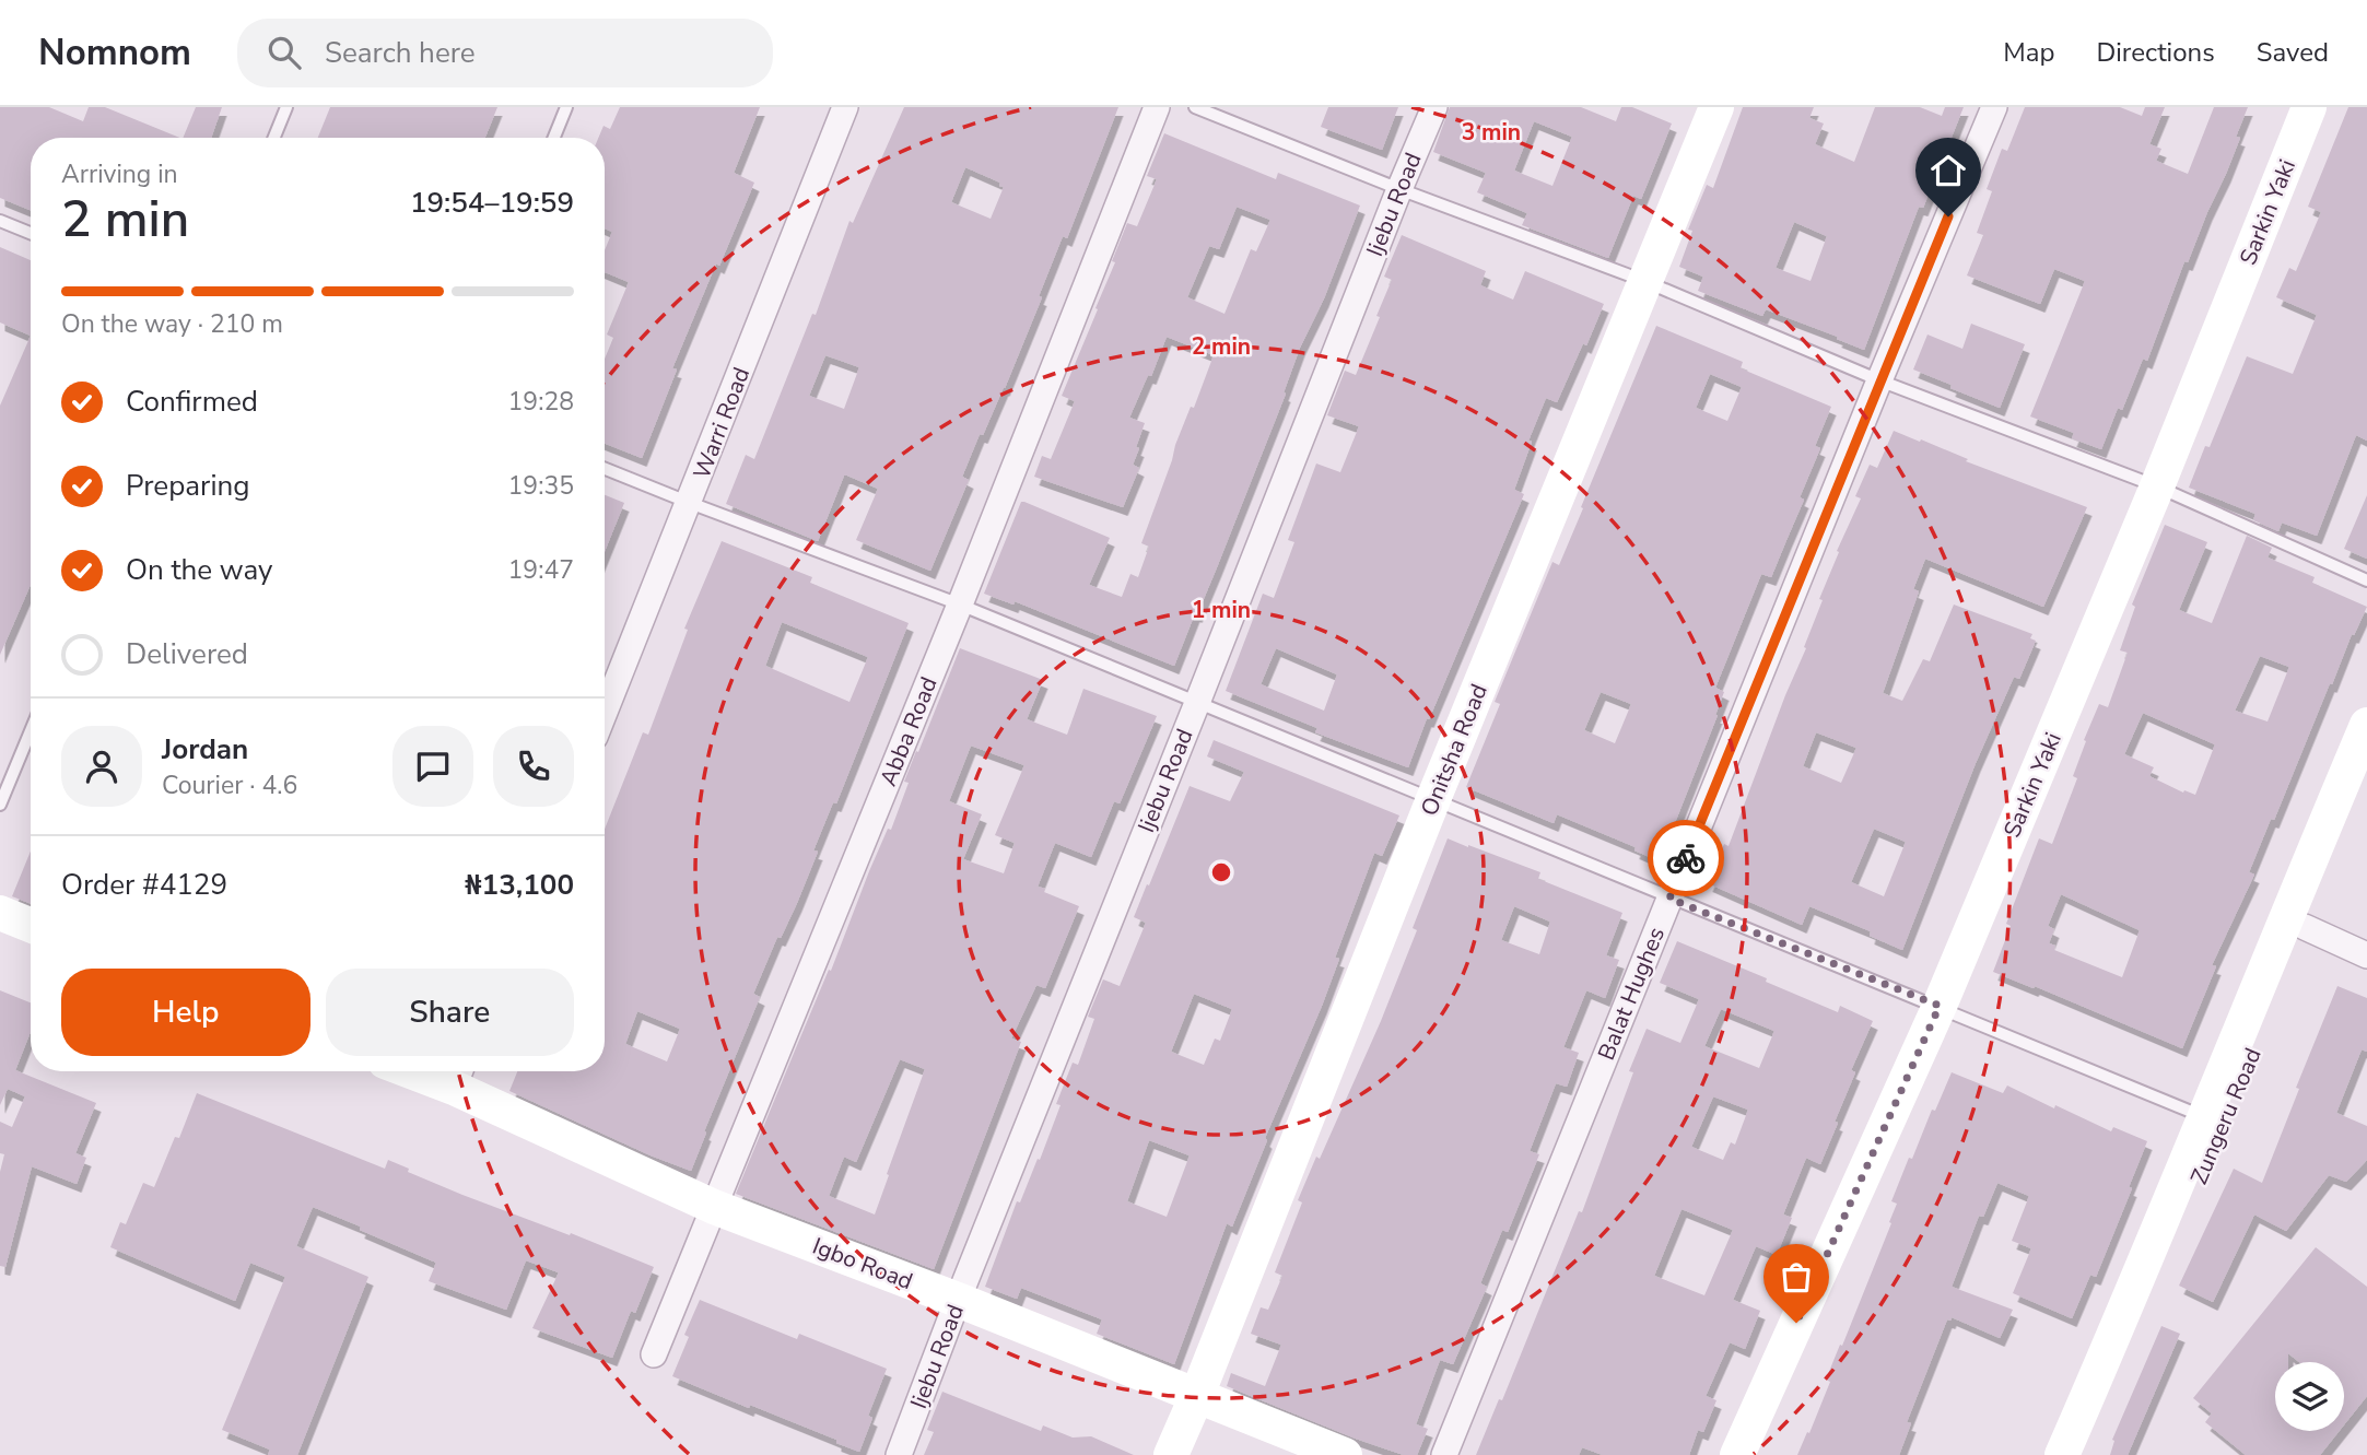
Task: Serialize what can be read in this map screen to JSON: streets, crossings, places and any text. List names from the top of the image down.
{
  "streets": {
    "street": [
      "Ijebu Road",
      "Sarkin Yaki",
      "Warri Road",
      "Abba Road",
      "Onitsha Road",
      "Balat Hughes",
      "Zungeru Road",
      "Igbo Road"
    ]
  },
  "crossings": [
    ["Ijebu Road", "Igbo Road"],
    ["Abba Road", "Igbo Road"],
    ["Onitsha Road", "Igbo Road"]
  ],
  "page": {
    "header": "Nomnom",
    "search": "Search here",
    "nav": ["Map", "Directions", "Saved"],
    "heading": ["2 min", "Arriving in", "19:54–19:59"],
    "panel": [
      "Jordan",
      "Courier · 4.6",
      "Order #4129",
      "₦13,100"
    ],
    "bar": "On the way · 210 m",
    "list": [
      ["Confirmed", "19:28"],
      ["Preparing", "19:35"],
      ["On the way", "19:47"],
      "Delivered"
    ],
    "buttons": ["Help", "Share"]
  },
  "rings": ["3 min", "2 min", "1 min"]
}
